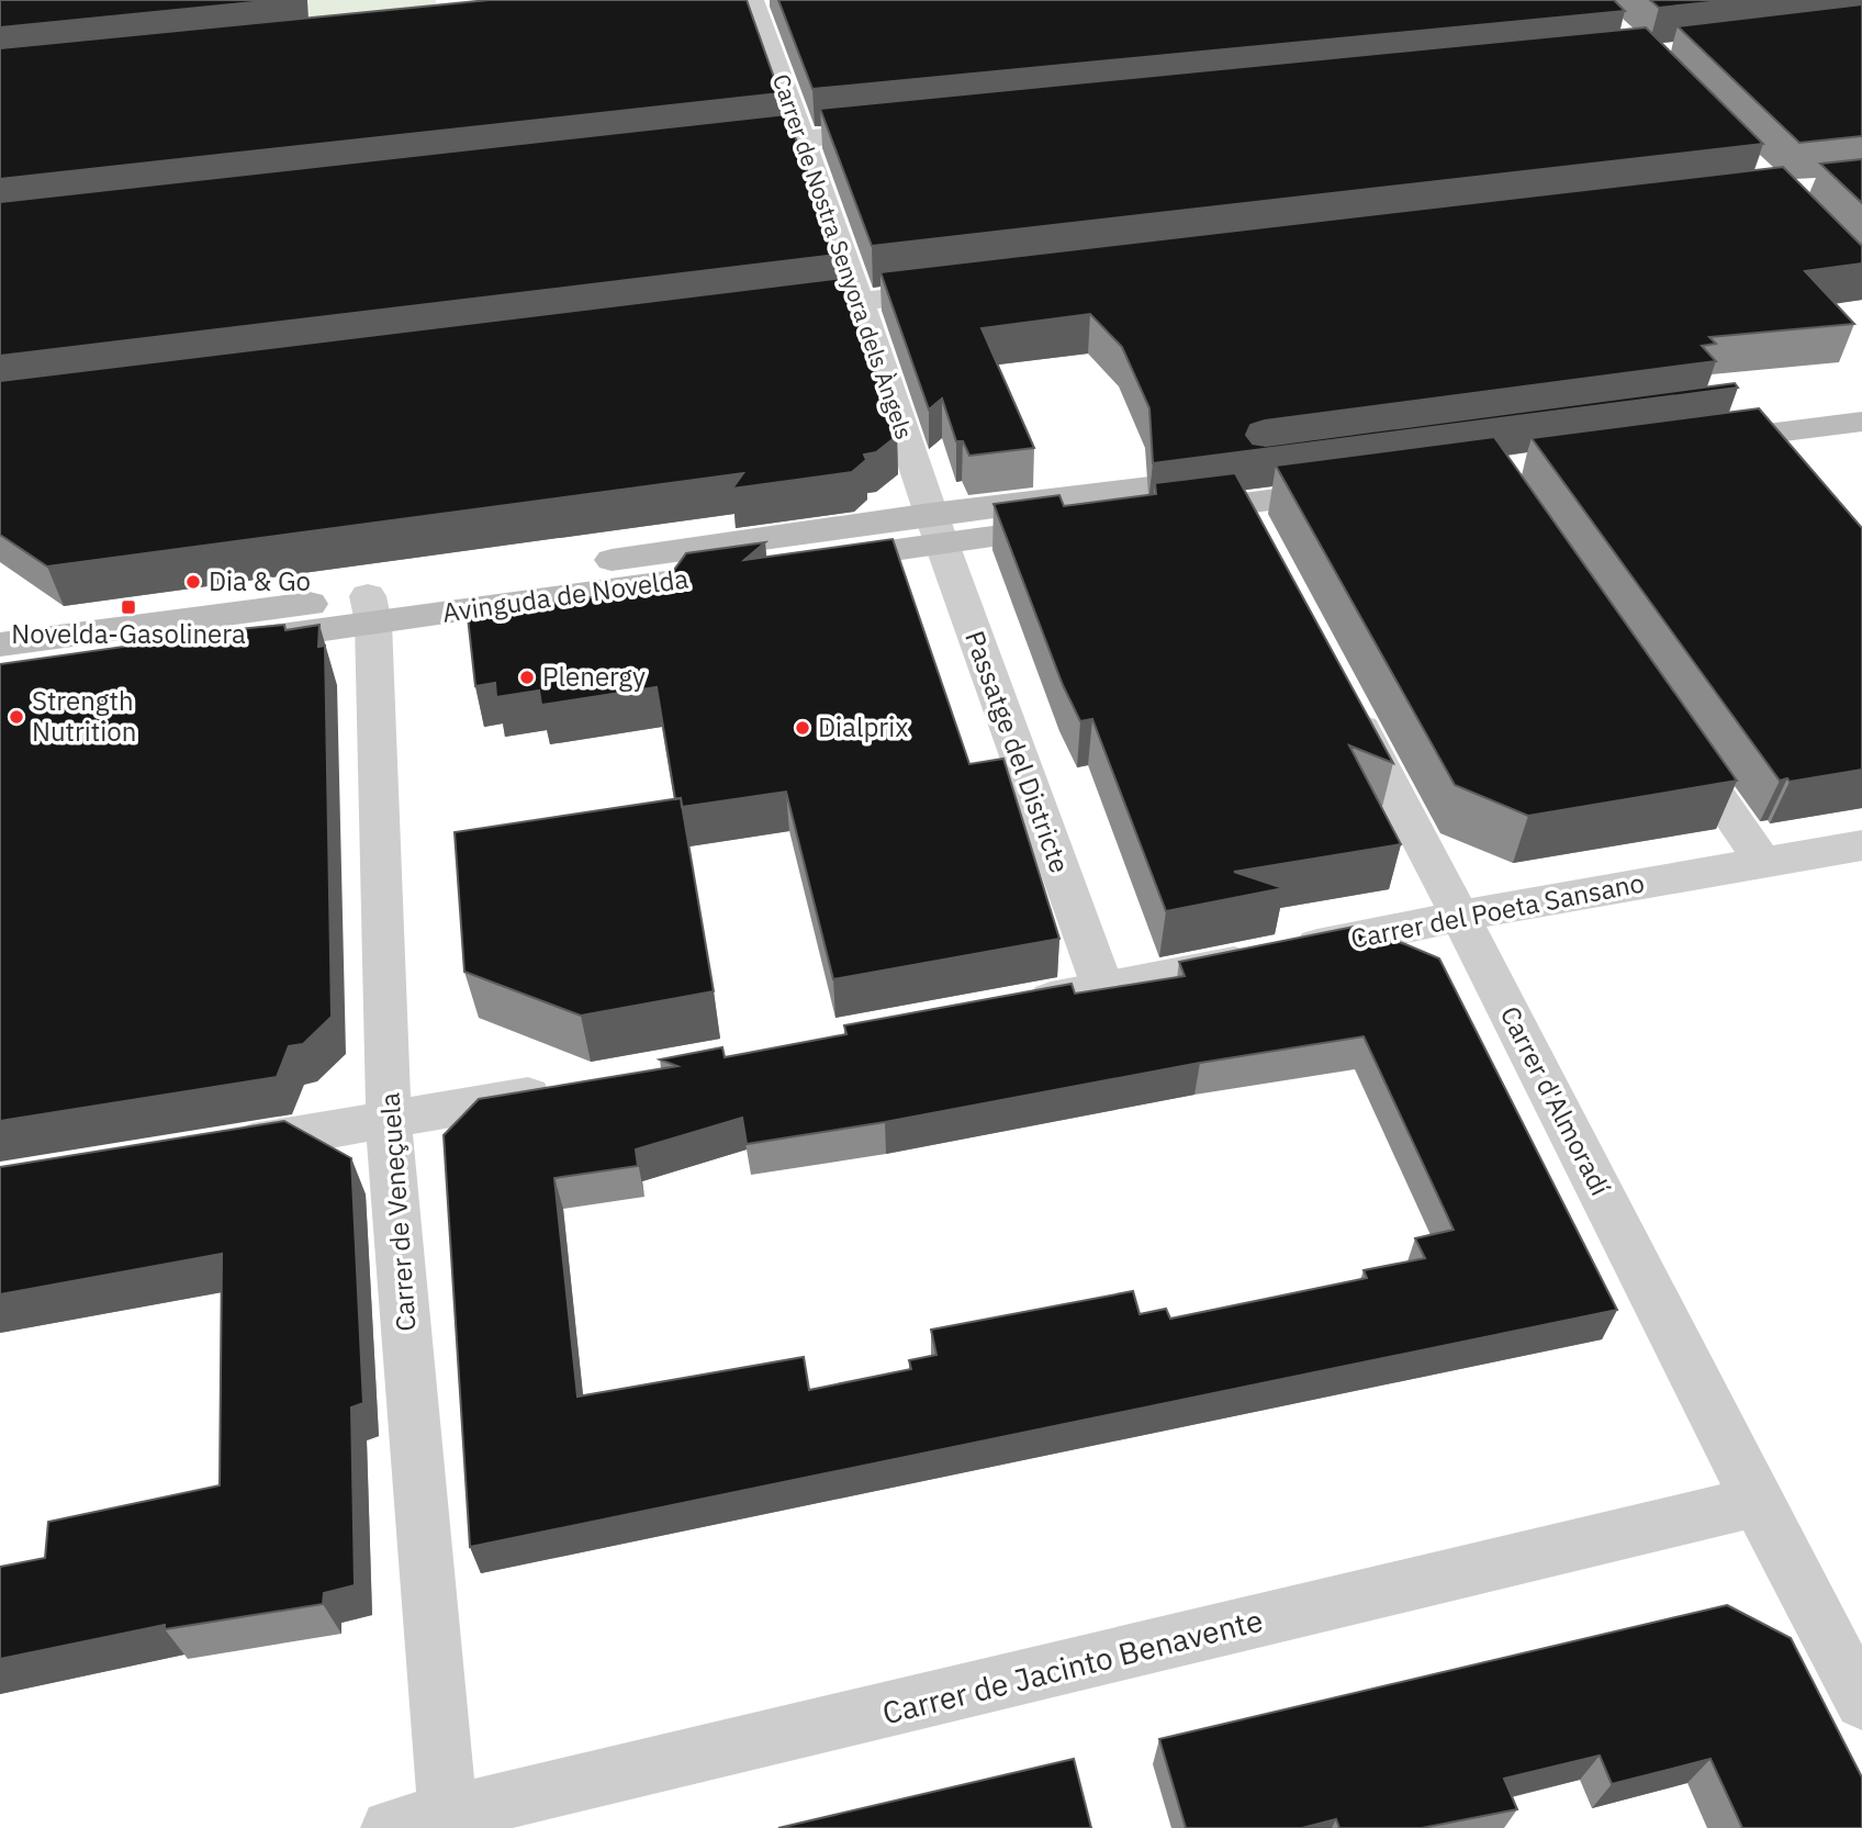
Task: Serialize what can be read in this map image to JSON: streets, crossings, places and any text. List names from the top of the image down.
{
  "streets": {
    "main road": ["Avinguda de Novelda"],
    "street": [
      "Carrer de Nostra Senyora dels Àngels",
      "Passatge del Districte",
      "Carrer del Poeta Sansano",
      "Carrer d'Almoradí",
      "Carrer de Veneçuela",
      "Carrer de Jacinto Benavente"
    ]
  },
  "crossings": [
    ["Carrer de Nostra Senyora dels Àngels", "Avinguda de Novelda"],
    ["Carrer de Nostra Senyora dels Àngels", "Passatge del Districte"],
    ["Avinguda de Novelda", "Passatge del Districte"],
    ["Avinguda de Novelda", "Carrer de Veneçuela"],
    ["Passatge del Districte", "Carrer del Poeta Sansano"],
    ["Carrer del Poeta Sansano", "Carrer d'Almoradí"],
    ["Carrer d'Almoradí", "Carrer de Jacinto Benavente"],
    ["Carrer de Veneçuela", "Carrer de Jacinto Benavente"]
  ],
  "places": {
    "other": [
      "Dia & Go",
      "Plenergy",
      "Strength Nutrition",
      "Dialprix"
    ],
    "transit": ["Novelda-Gasolinera"]
  }
}
